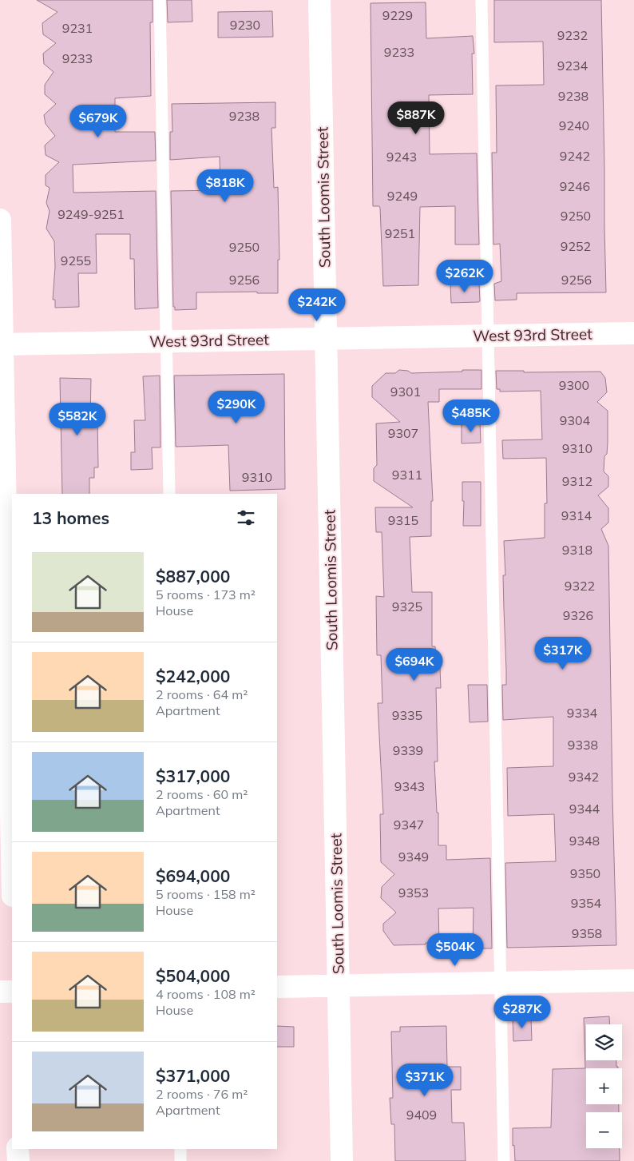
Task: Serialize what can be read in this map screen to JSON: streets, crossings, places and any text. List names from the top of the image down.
{
  "streets": {
    "street": ["South Loomis Street", "West 93rd Street"]
  },
  "crossings": [
    ["South Loomis Street", "West 93rd Street"]
  ],
  "house_numbers": [
    "9229",
    "9230",
    "9231",
    "9232",
    "9233",
    "9233",
    "9234",
    "9238",
    "9238",
    "9240",
    "9242",
    "9243",
    "9246",
    "9249",
    "9249-9251",
    "9250",
    "9251",
    "9252",
    "9250",
    "9255",
    "9256",
    "9256",
    "9300",
    "9301",
    "9304",
    "9307",
    "9310",
    "9311",
    "9310",
    "9312",
    "9314",
    "9315",
    "9318",
    "9322",
    "9325",
    "9326",
    "9334",
    "9335",
    "9338",
    "9339",
    "9342",
    "9343",
    "9344",
    "9347",
    "9348",
    "9349",
    "9350",
    "9353",
    "9354",
    "9358",
    "9409"
  ],
  "page": {
    "price": [
      "$887K",
      "$679K",
      "$818K",
      "$262K",
      "$242K",
      "$290K",
      "$485K",
      "$582K",
      "$317K",
      "$694K",
      "$504K",
      "$287K",
      "$371K"
    ],
    "heading": "13 homes",
    "list": [
      {
        "name": "$887,000",
        "note": "5 rooms · 173 m² · House"
      },
      {
        "name": "$242,000",
        "note": "2 rooms · 64 m² · Apartment"
      },
      {
        "name": "$317,000",
        "note": "2 rooms · 60 m² · Apartment"
      },
      {
        "name": "$694,000",
        "note": "5 rooms · 158 m² · House"
      },
      {
        "name": "$504,000",
        "note": "4 rooms · 108 m² · House"
      },
      {
        "name": "$371,000",
        "note": "2 rooms · 76 m² · Apartment"
      }
    ],
    "map_buttons": ["+", "−"]
  }
}
